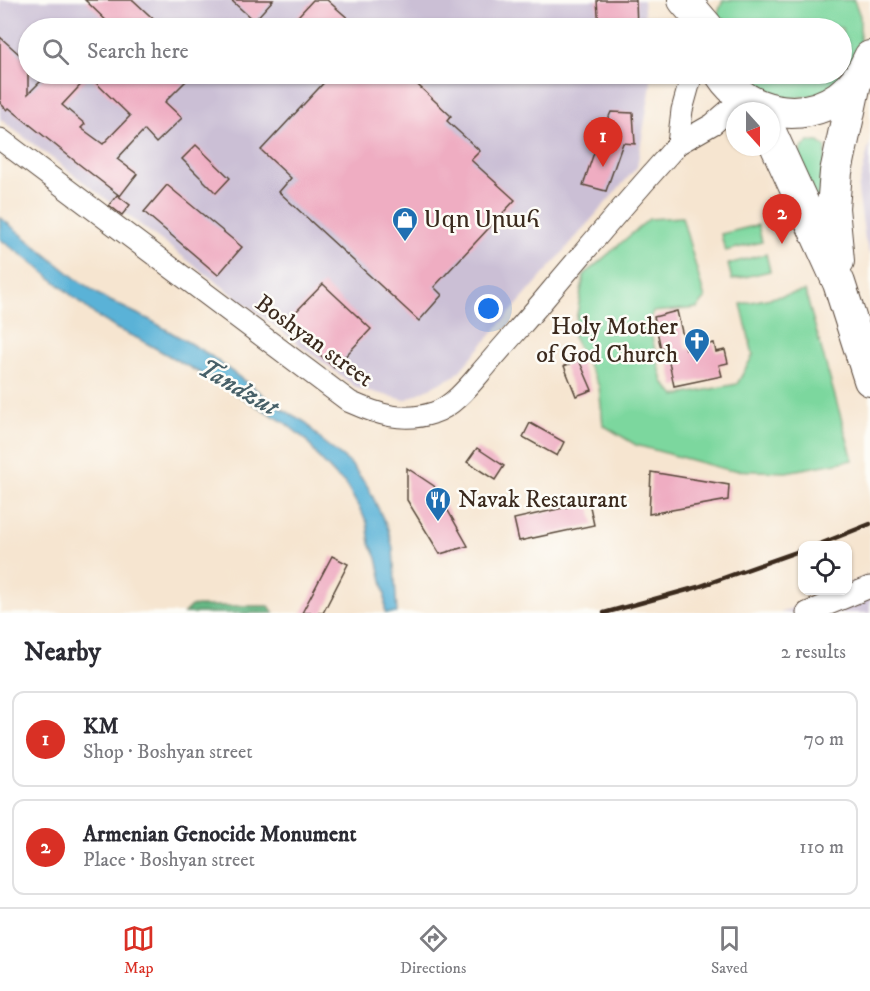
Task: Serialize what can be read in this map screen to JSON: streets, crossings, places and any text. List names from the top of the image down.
{
  "streets": {
    "street": ["Boshyan street"]
  },
  "water": ["Tandzut"],
  "places": {
    "shop": ["Սգո Սրահ"],
    "church": ["Holy Mother of God Church"],
    "restaurant": ["Navak Restaurant"]
  },
  "north": "bottom",
  "page": {
    "search": "Search here",
    "pins": ["1", "2"],
    "heading": ["Nearby", "2 results"],
    "list": [
      {
        "mark": "1",
        "name": "KM",
        "note": "Shop · Boshyan street",
        "value": "70 m"
      },
      {
        "mark": "2",
        "name": "Armenian Genocide Monument",
        "note": "Place · Boshyan street",
        "value": "110 m"
      }
    ],
    "nav": ["Map", "Directions", "Saved"]
  }
}
